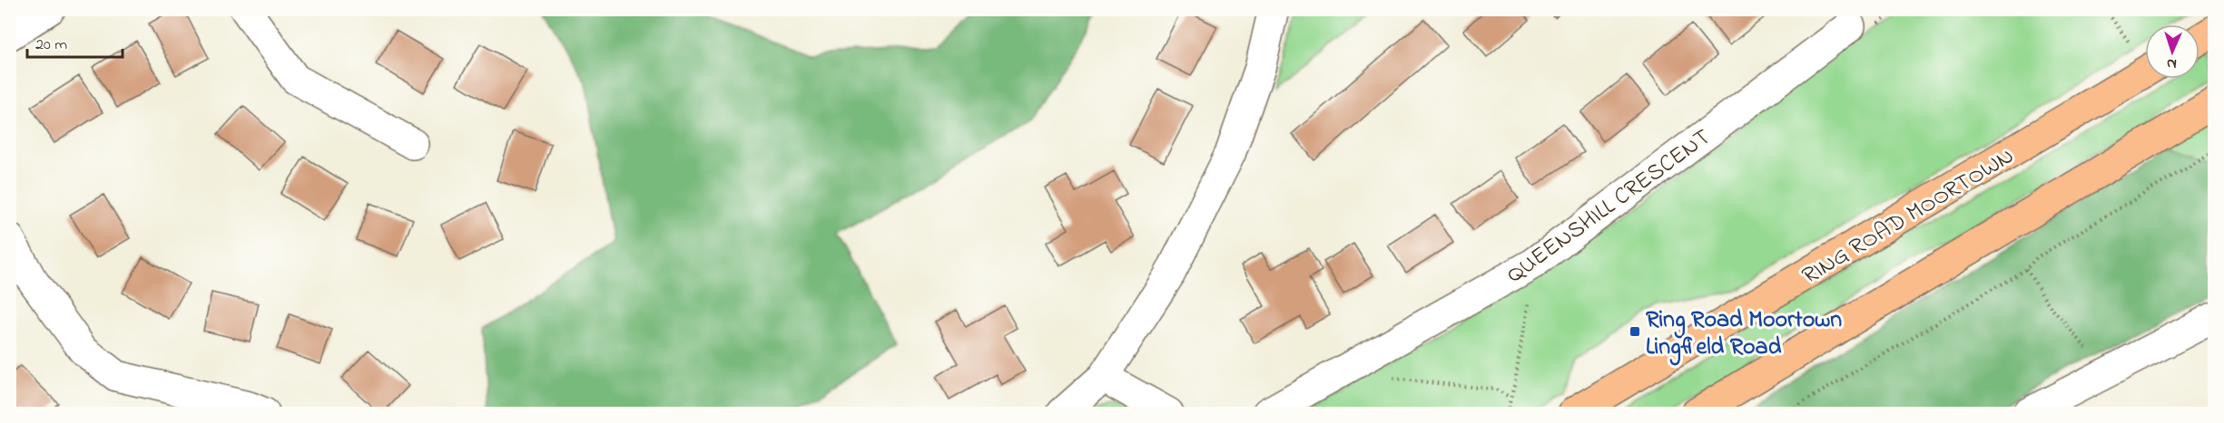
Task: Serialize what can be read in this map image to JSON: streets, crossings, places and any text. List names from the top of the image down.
{
  "streets": {
    "highway": ["RING ROAD MOORTOWN"],
    "street": ["QUEENSHILL CRESCENT"]
  },
  "places": {
    "transit": ["Ring Road Moortown Lingfield Road"]
  },
  "scale_bar": "20 m",
  "north": "bottom"
}
